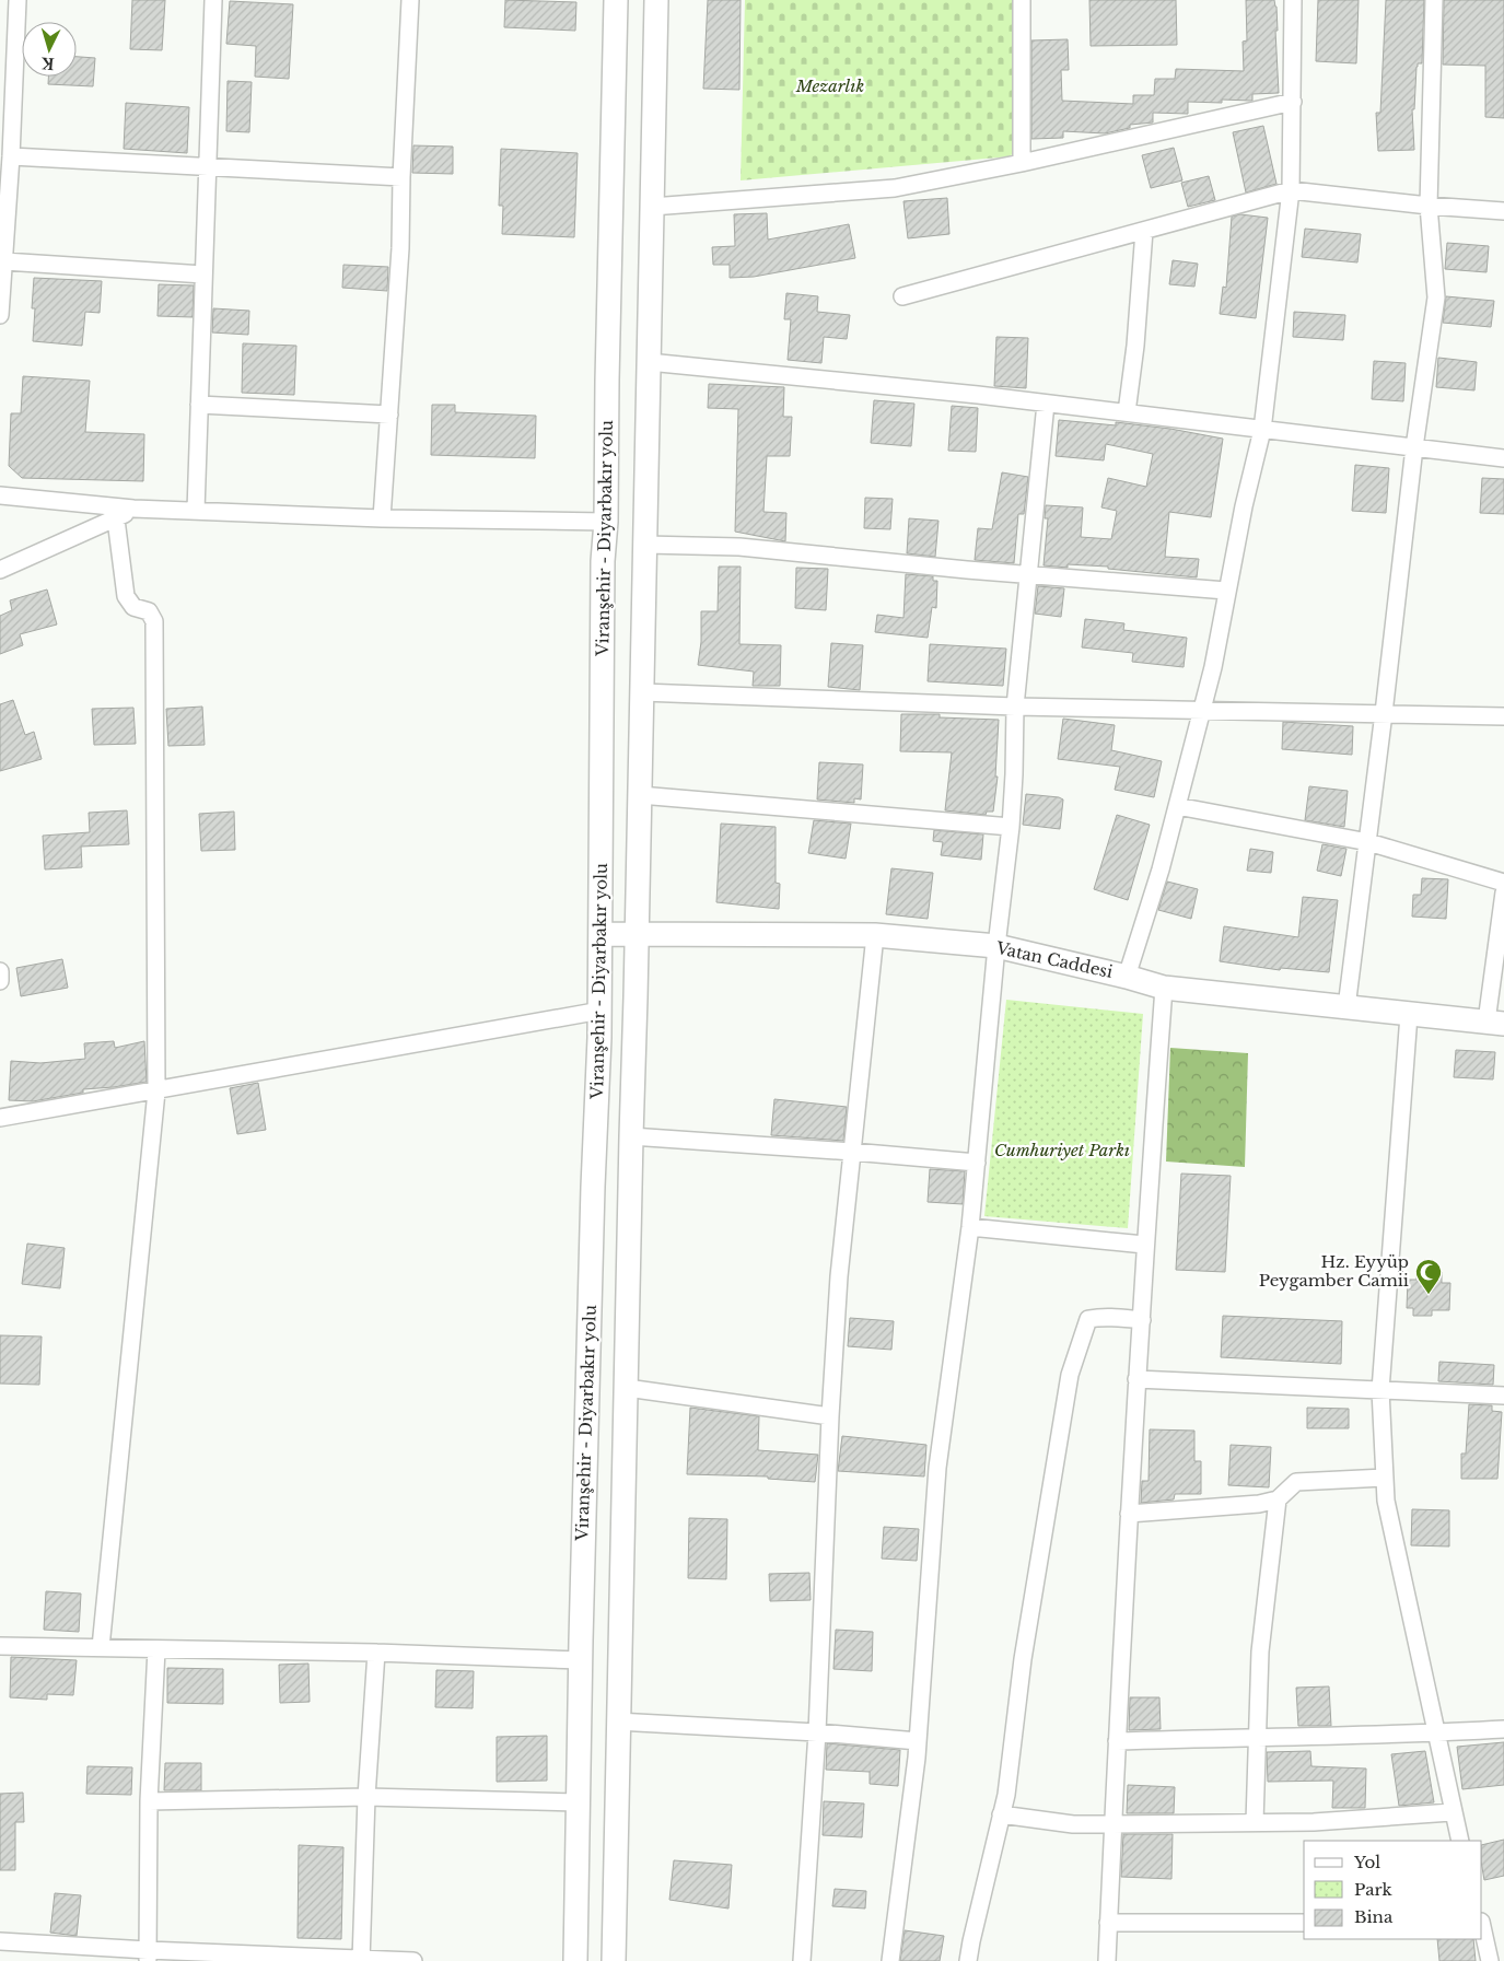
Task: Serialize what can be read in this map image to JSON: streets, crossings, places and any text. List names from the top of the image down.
{
  "streets": {
    "main road": ["Viranşehir - Diyarbakır yolu", "Vatan Caddesi"]
  },
  "crossings": [
    ["Viranşehir - Diyarbakır yolu", "Vatan Caddesi"]
  ],
  "parks": ["Mezarlık", "Cumhuriyet Parkı"],
  "places": {
    "mosque": ["Hz. Eyyüp Peygamber Camii"]
  },
  "legend": ["Yol", "Park", "Bina"],
  "north": "bottom"
}
